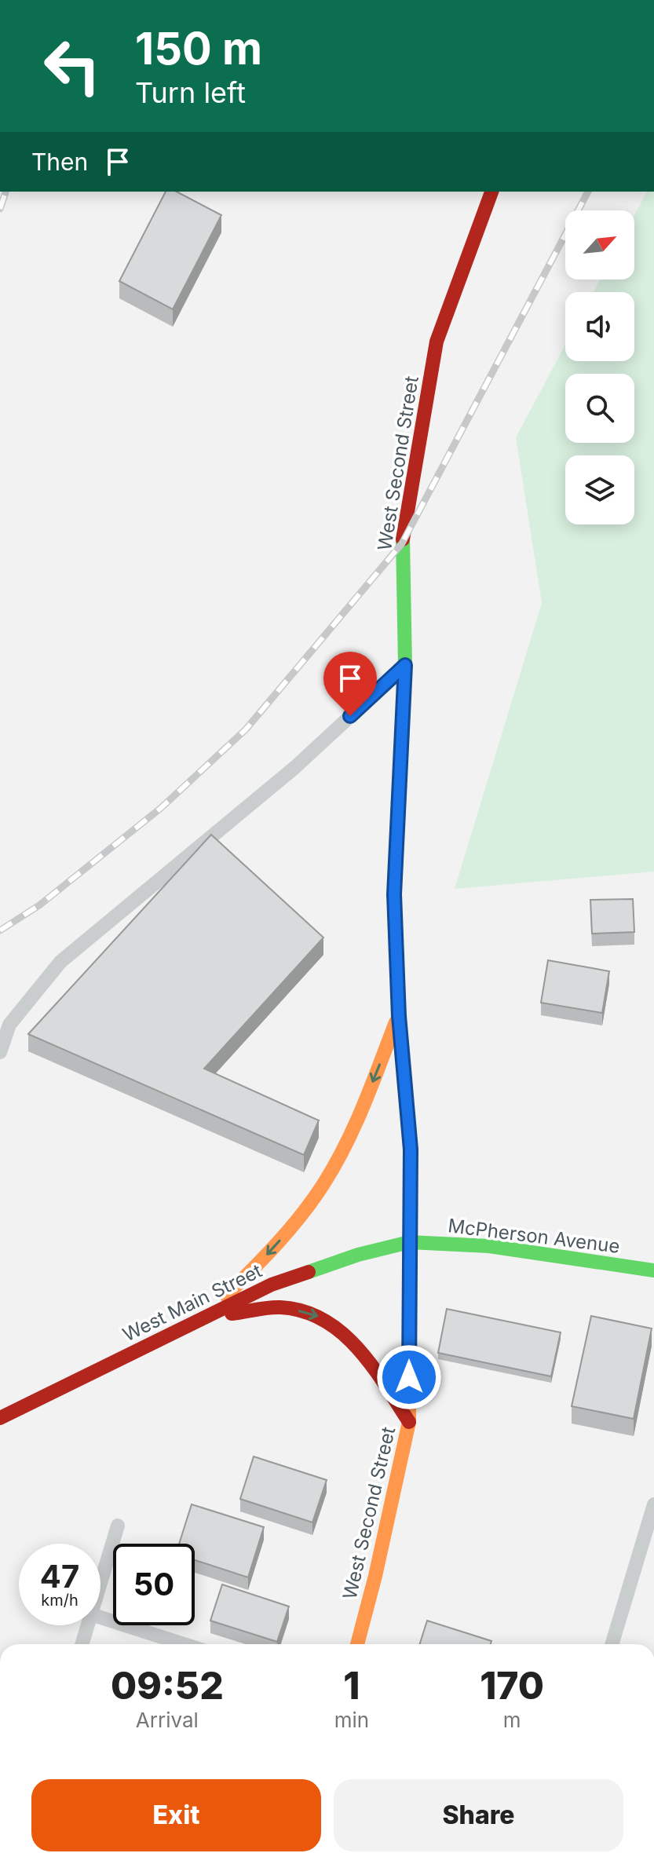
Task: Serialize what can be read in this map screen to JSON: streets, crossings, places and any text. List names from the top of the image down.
{
  "streets": {
    "main road": ["West Second Street", "McPherson Avenue", "West Main Street"]
  },
  "crossings": [
    ["West Second Street", "McPherson Avenue"],
    ["West Second Street", "West Main Street"],
    ["McPherson Avenue", "West Main Street"]
  ],
  "north": "top right",
  "page": {
    "turn": ["150 m", "Turn left"],
    "then": "Then",
    "speed": "47 km/h",
    "limit": "50",
    "eta": [
      "09:52",
      "Arrival",
      "1",
      "min",
      "170",
      "m"
    ],
    "buttons": ["Exit", "Share"]
  }
}
